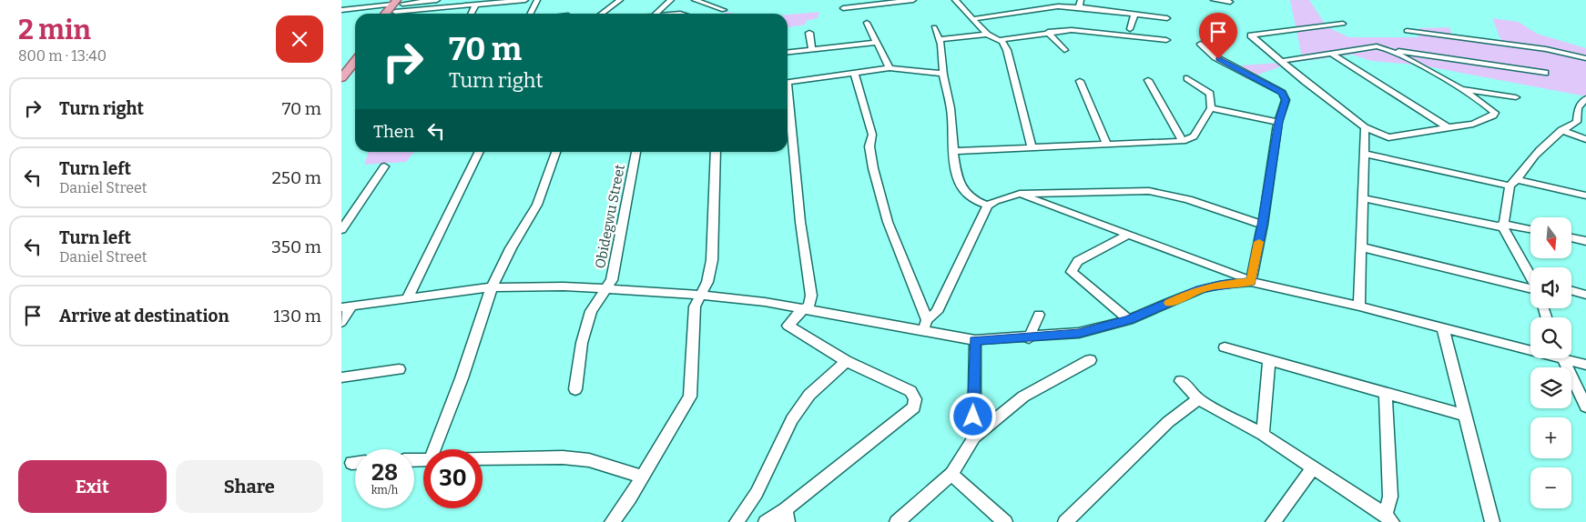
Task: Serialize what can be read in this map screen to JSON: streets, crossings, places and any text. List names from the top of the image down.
{
  "streets": {
    "street": ["Obidegwu Street"]
  },
  "north": "bottom",
  "page": {
    "heading": ["2 min", "800 m · 13:40"],
    "turn": ["70 m", "Turn right"],
    "list": [
      {
        "name": "Turn right",
        "value": "70 m"
      },
      {
        "name": "Turn left",
        "note": "Daniel Street",
        "value": "250 m"
      },
      {
        "name": "Turn left",
        "note": "Daniel Street",
        "value": "350 m"
      },
      {
        "name": "Arrive at destination",
        "value": "130 m"
      }
    ],
    "then": "Then",
    "map_buttons": ["+", "−"],
    "speed": "28 km/h",
    "limit": "30",
    "buttons": ["Exit", "Share"]
  }
}
